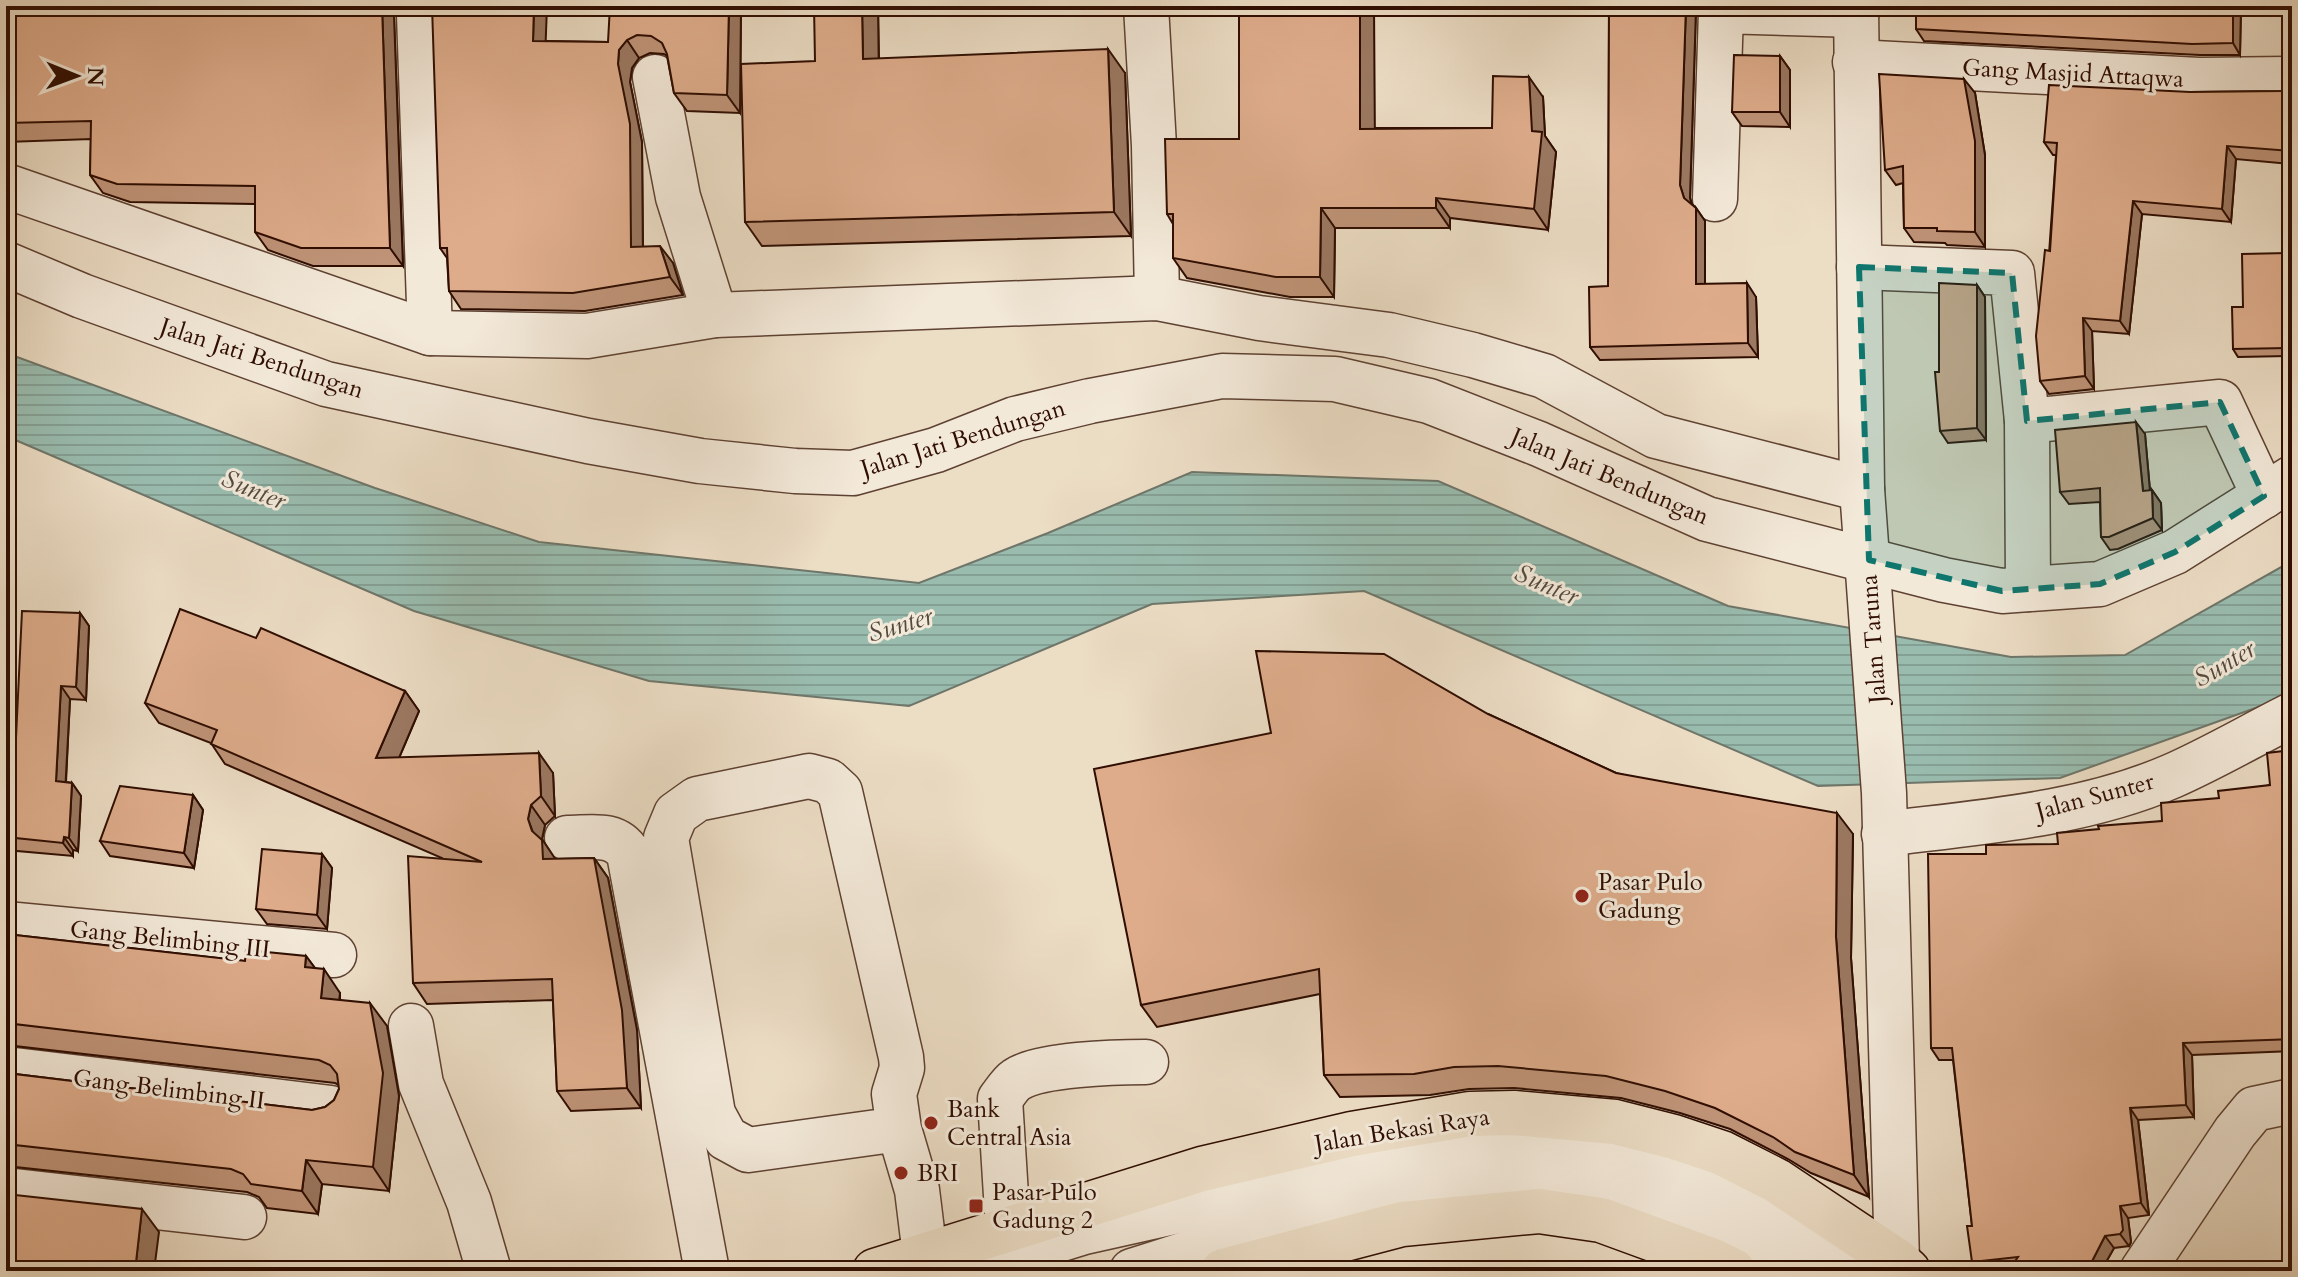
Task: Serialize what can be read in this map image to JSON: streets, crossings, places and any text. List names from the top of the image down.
{
  "streets": {
    "main road": ["Jalan Bekasi Raya"],
    "street": [
      "Gang Masjid Attaqwa",
      "Jalan Jati Bendungan",
      "Jalan Taruna",
      "Jalan Sunter",
      "Gang Belimbing III",
      "Gang Belimbing II"
    ]
  },
  "crossings": [
    ["Gang Masjid Attaqwa", "Jalan Taruna"],
    ["Jalan Jati Bendungan", "Jalan Taruna"],
    ["Jalan Taruna", "Jalan Sunter"],
    ["Jalan Taruna", "Jalan Bekasi Raya"]
  ],
  "water": ["Sunter"],
  "places": {
    "other": ["Pasar Pulo Gadung", "Bank Central Asia", "BRI"],
    "transit": ["Pasar Pulo Gadung 2"]
  },
  "north": "right"
}
